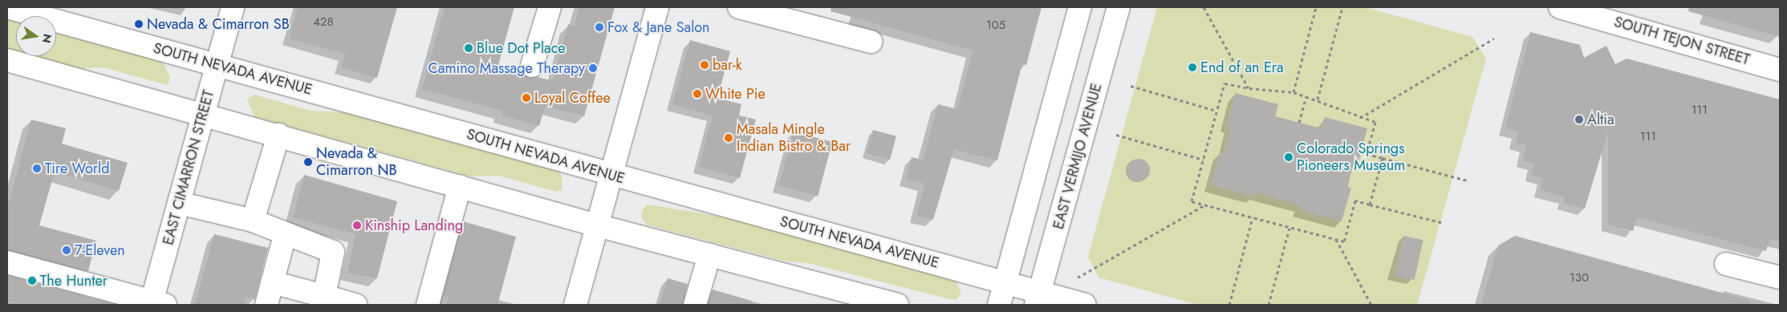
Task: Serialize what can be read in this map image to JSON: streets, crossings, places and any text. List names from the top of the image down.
{
  "streets": {
    "main road": [
      "SOUTH TEJON STREET",
      "SOUTH NEVADA AVENUE",
      "EAST VERMIJO AVENUE",
      "EAST CIMARRON STREET"
    ]
  },
  "crossings": [
    ["SOUTH NEVADA AVENUE", "EAST VERMIJO AVENUE"],
    ["SOUTH NEVADA AVENUE", "EAST CIMARRON STREET"]
  ],
  "places": [
    "Nevada & Cimarron SB",
    "Fox & Jane Salon",
    "Blue Dot Place",
    "bar-k",
    "End of an Era",
    "Camino Massage Therapy",
    "White Pie",
    "Loyal Coffee",
    "Altia",
    "Masala Mingle Indian Bistro & Bar",
    "Colorado Springs Pioneers Museum",
    "Nevada & Cimarron NB",
    "Tire World",
    "Kinship Landing",
    "7-Eleven",
    "The Hunter"
  ],
  "house_numbers": [
    "428",
    "105",
    "111",
    "111",
    "130"
  ],
  "north": "right"
}
